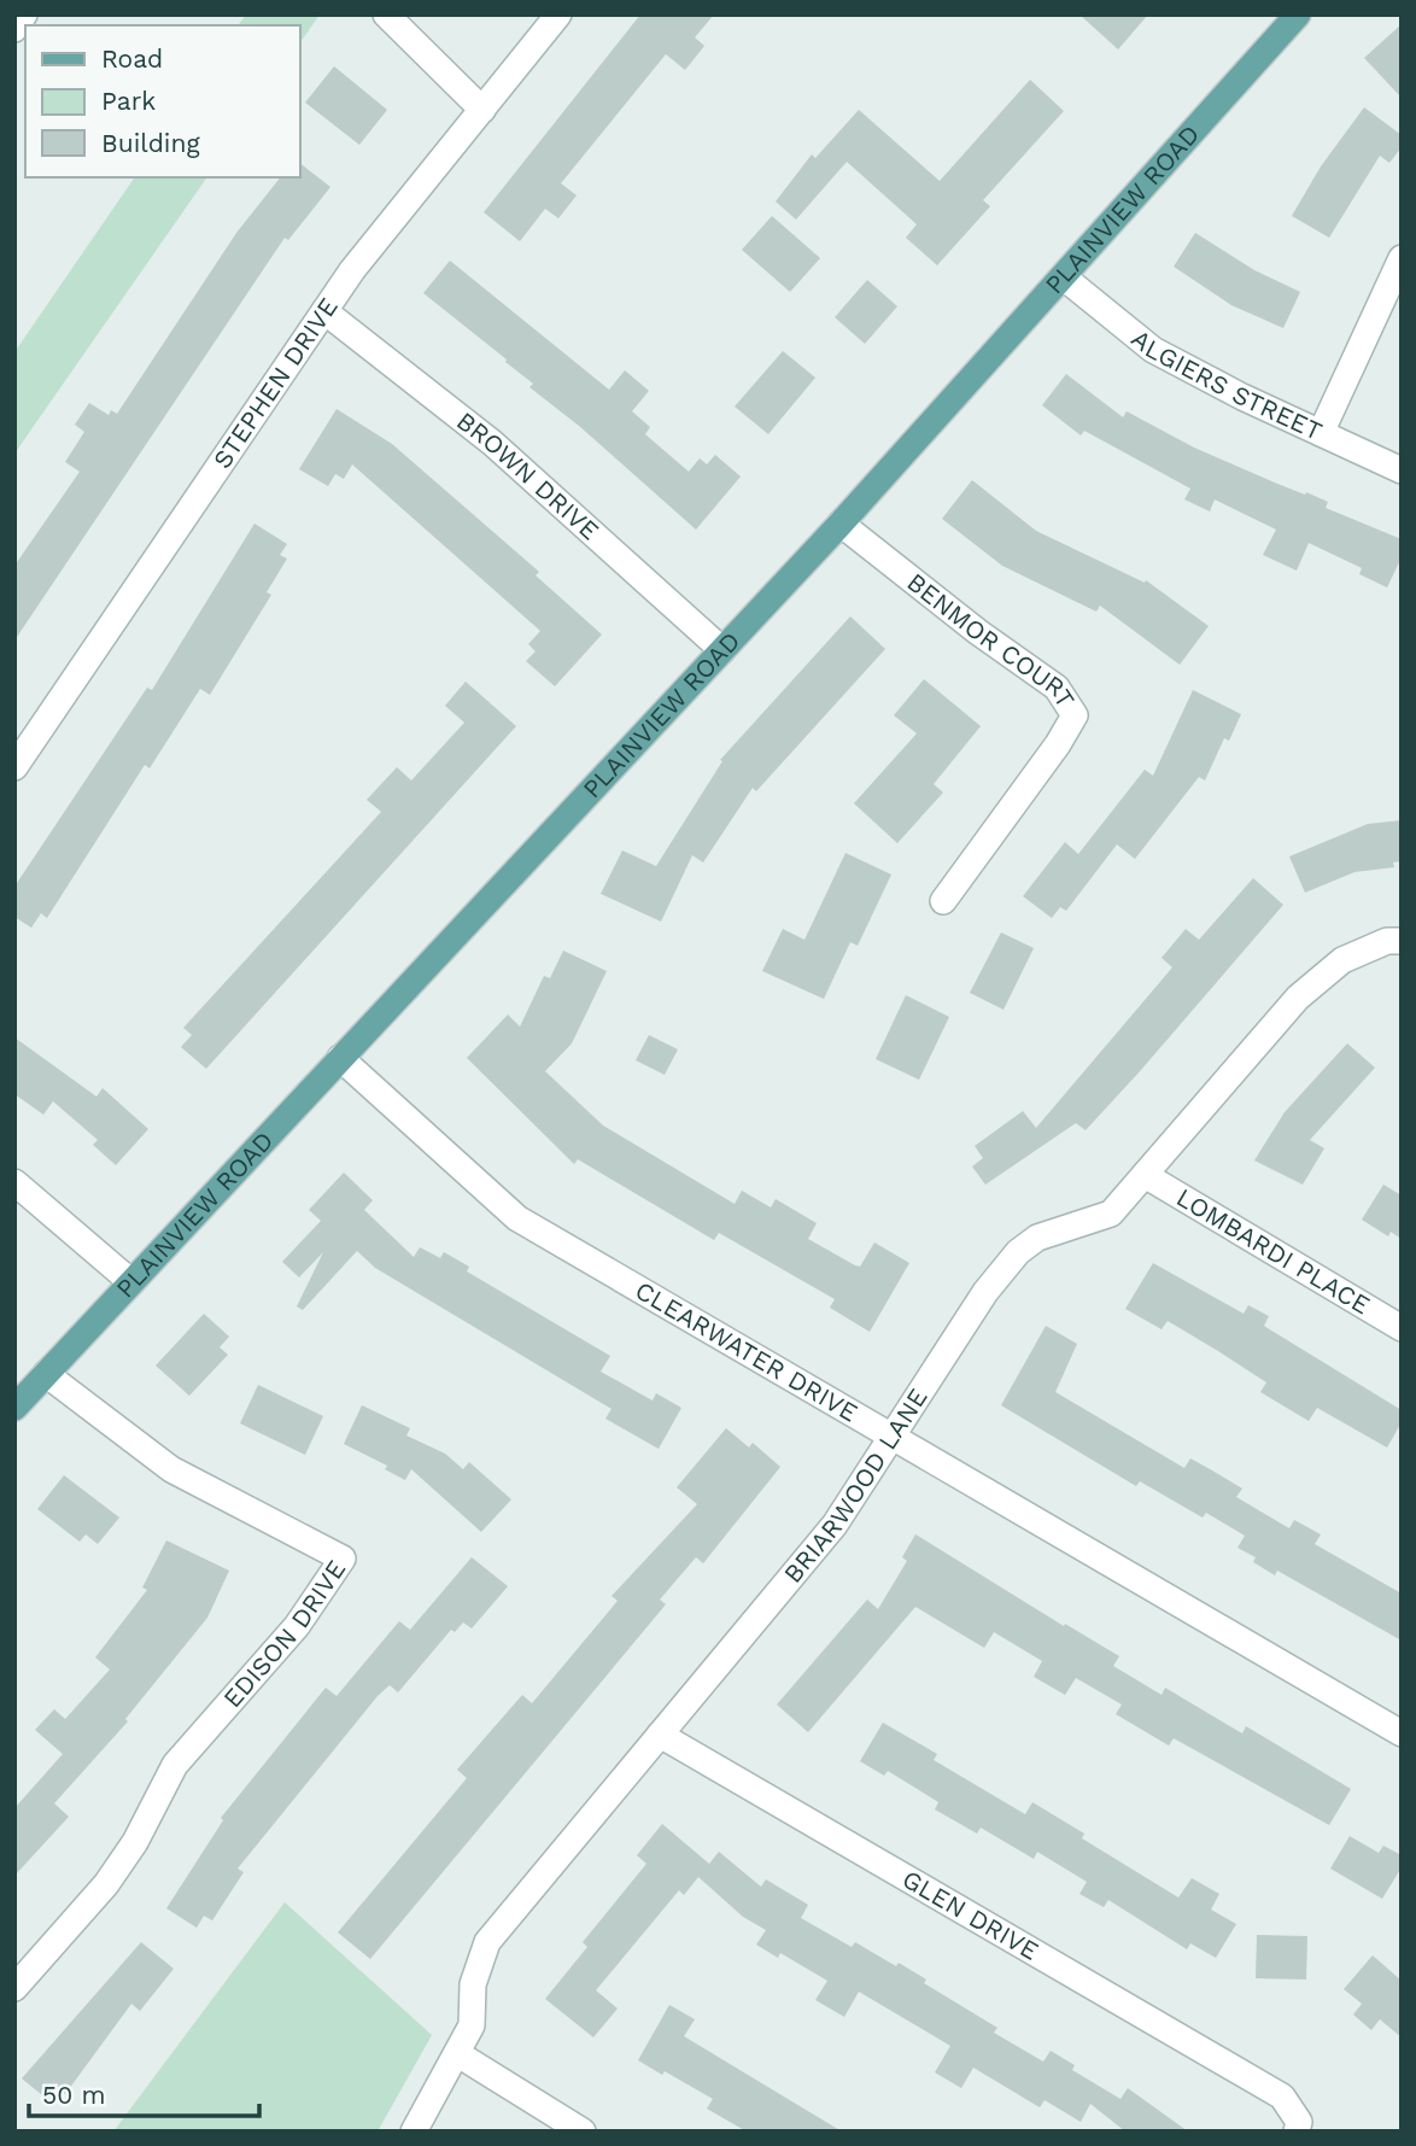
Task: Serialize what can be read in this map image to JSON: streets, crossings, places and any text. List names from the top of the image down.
{
  "streets": {
    "main road": ["PLAINVIEW ROAD"],
    "street": [
      "ALGIERS STREET",
      "STEPHEN DRIVE",
      "BROWN DRIVE",
      "BENMOR COURT",
      "LOMBARDI PLACE",
      "CLEARWATER DRIVE",
      "BRIARWOOD LANE",
      "EDISON DRIVE",
      "GLEN DRIVE"
    ]
  },
  "crossings": [
    ["PLAINVIEW ROAD", "ALGIERS STREET"],
    ["PLAINVIEW ROAD", "BROWN DRIVE"],
    ["PLAINVIEW ROAD", "BENMOR COURT"],
    ["PLAINVIEW ROAD", "CLEARWATER DRIVE"],
    ["PLAINVIEW ROAD", "EDISON DRIVE"],
    ["STEPHEN DRIVE", "BROWN DRIVE"],
    ["LOMBARDI PLACE", "BRIARWOOD LANE"],
    ["CLEARWATER DRIVE", "BRIARWOOD LANE"],
    ["BRIARWOOD LANE", "GLEN DRIVE"]
  ],
  "legend": ["Road", "Park", "Building"],
  "scale_bar": "50 m"
}
